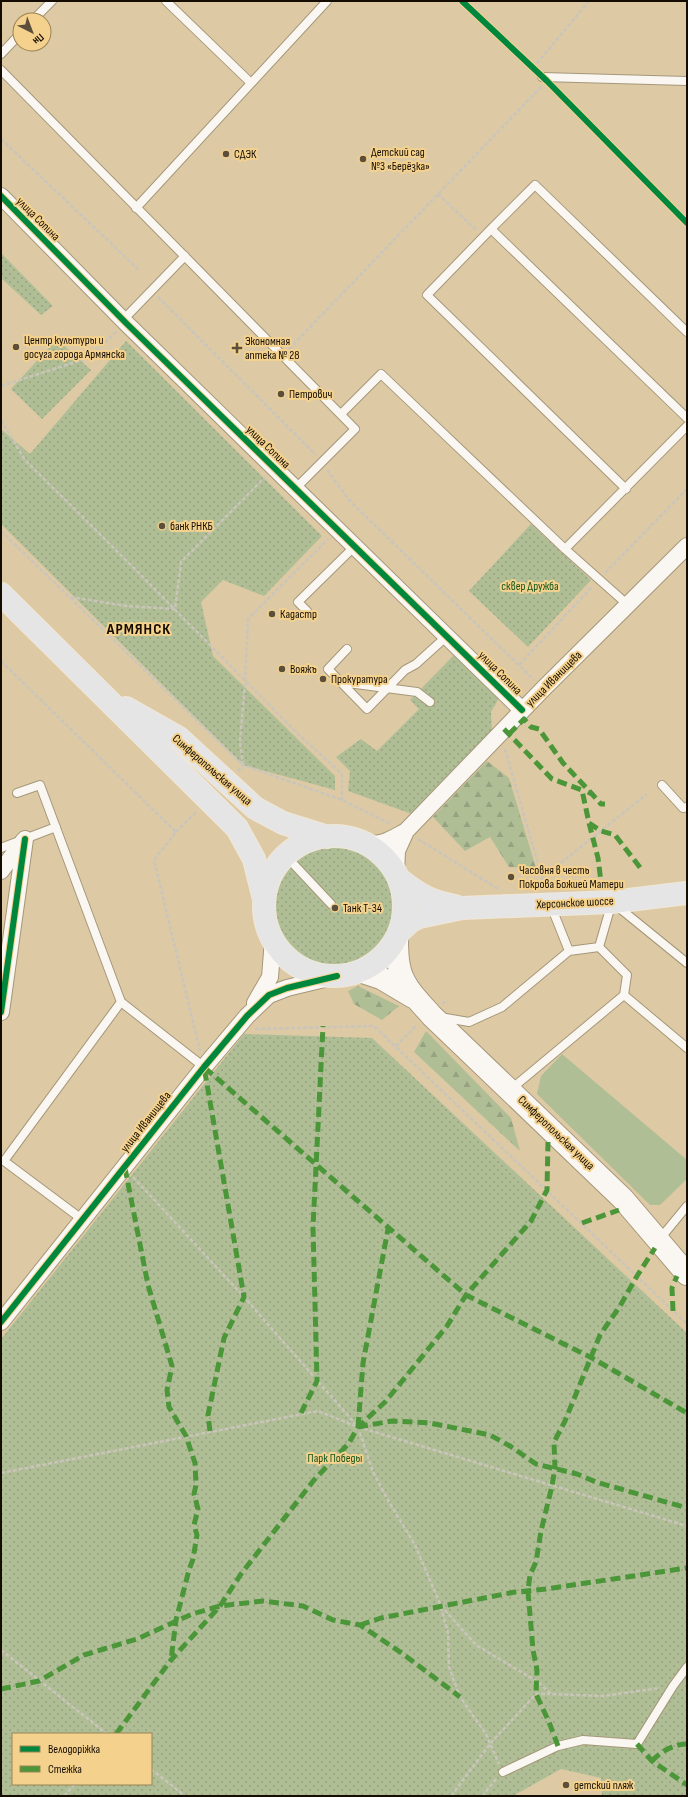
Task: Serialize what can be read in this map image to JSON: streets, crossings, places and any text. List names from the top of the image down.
{
  "streets": {
    "highway": ["Симферопольская улица", "Херсонское шоссе"],
    "street": ["улица Сопина", "улица Иванищева"]
  },
  "crossings": [
    ["улица Сопина", "улица Иванищева"],
    ["улица Иванищева", "Симферопольская улица"],
    ["улица Иванищева", "Херсонское шоссе"],
    ["Симферопольская улица", "Херсонское шоссе"]
  ],
  "districts": ["АРМЯНСК"],
  "parks": ["сквер Дружба", "Парк Победы"],
  "places": {
    "other": [
      "СДЭК",
      "Детский сад №3 «Берёзка»",
      "Центр культуры и досуга города Армянска",
      "Петрович",
      "банк РНКБ",
      "Кадастр",
      "Вояжъ",
      "Прокуратура",
      "Часовня в честь Покрова Божией Матери",
      "Танк Т-34",
      "детский пляж"
    ],
    "health": ["Экономная аптека № 28"]
  },
  "legend": ["Велодоріжка", "Стежка"],
  "north": "bottom right"
}
